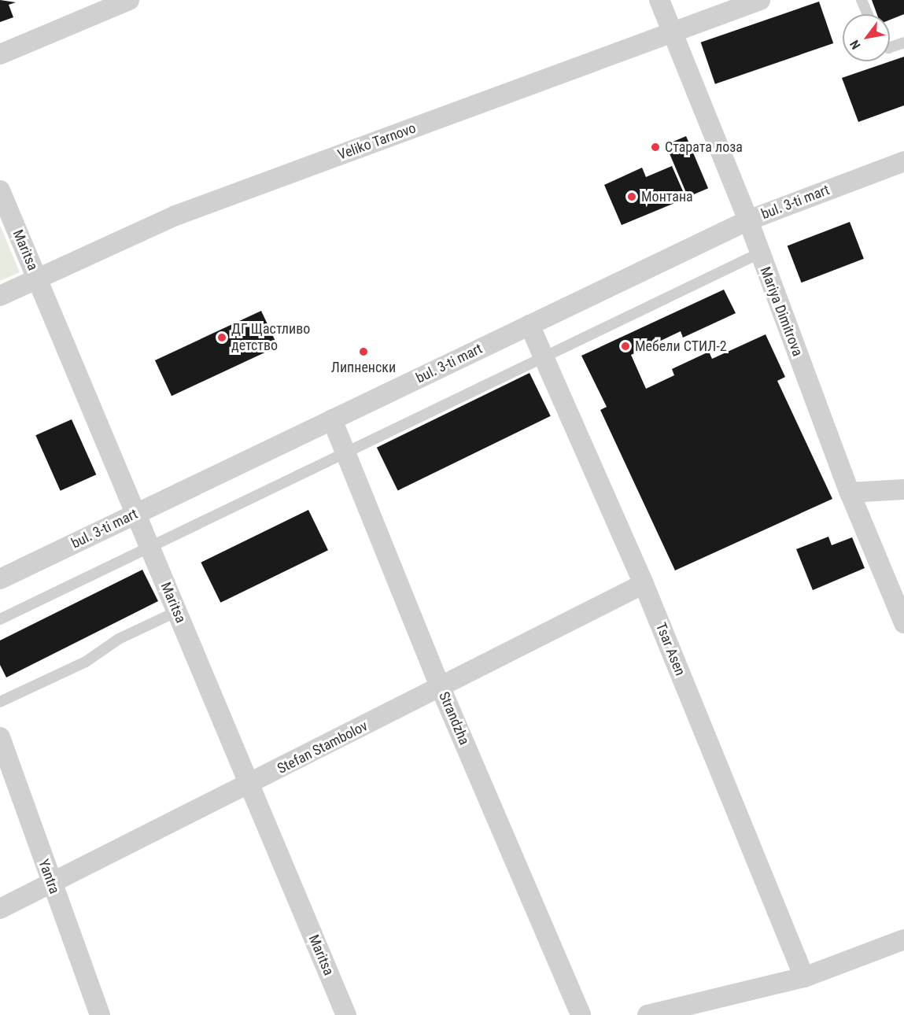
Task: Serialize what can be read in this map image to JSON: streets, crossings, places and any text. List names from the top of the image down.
{
  "streets": {
    "street": [
      "Veliko Tarnovo",
      "bul. 3-ti mart",
      "Maritsa",
      "Mariya Dimitrova",
      "Tsar Asen",
      "Strandzha",
      "Stefan Stambolov",
      "Yantra"
    ]
  },
  "crossings": [
    ["Veliko Tarnovo", "Maritsa"],
    ["Veliko Tarnovo", "Mariya Dimitrova"],
    ["bul. 3-ti mart", "Maritsa"],
    ["bul. 3-ti mart", "Mariya Dimitrova"],
    ["bul. 3-ti mart", "Tsar Asen"],
    ["bul. 3-ti mart", "Strandzha"],
    ["Maritsa", "Stefan Stambolov"],
    ["Tsar Asen", "Stefan Stambolov"],
    ["Strandzha", "Stefan Stambolov"],
    ["Stefan Stambolov", "Yantra"]
  ],
  "places": [
    "Старата лоза",
    "Монтана",
    "ДГ Щастливо детство",
    "Мебели СТИЛ-2",
    "Липненски"
  ],
  "north": "bottom left"
}
